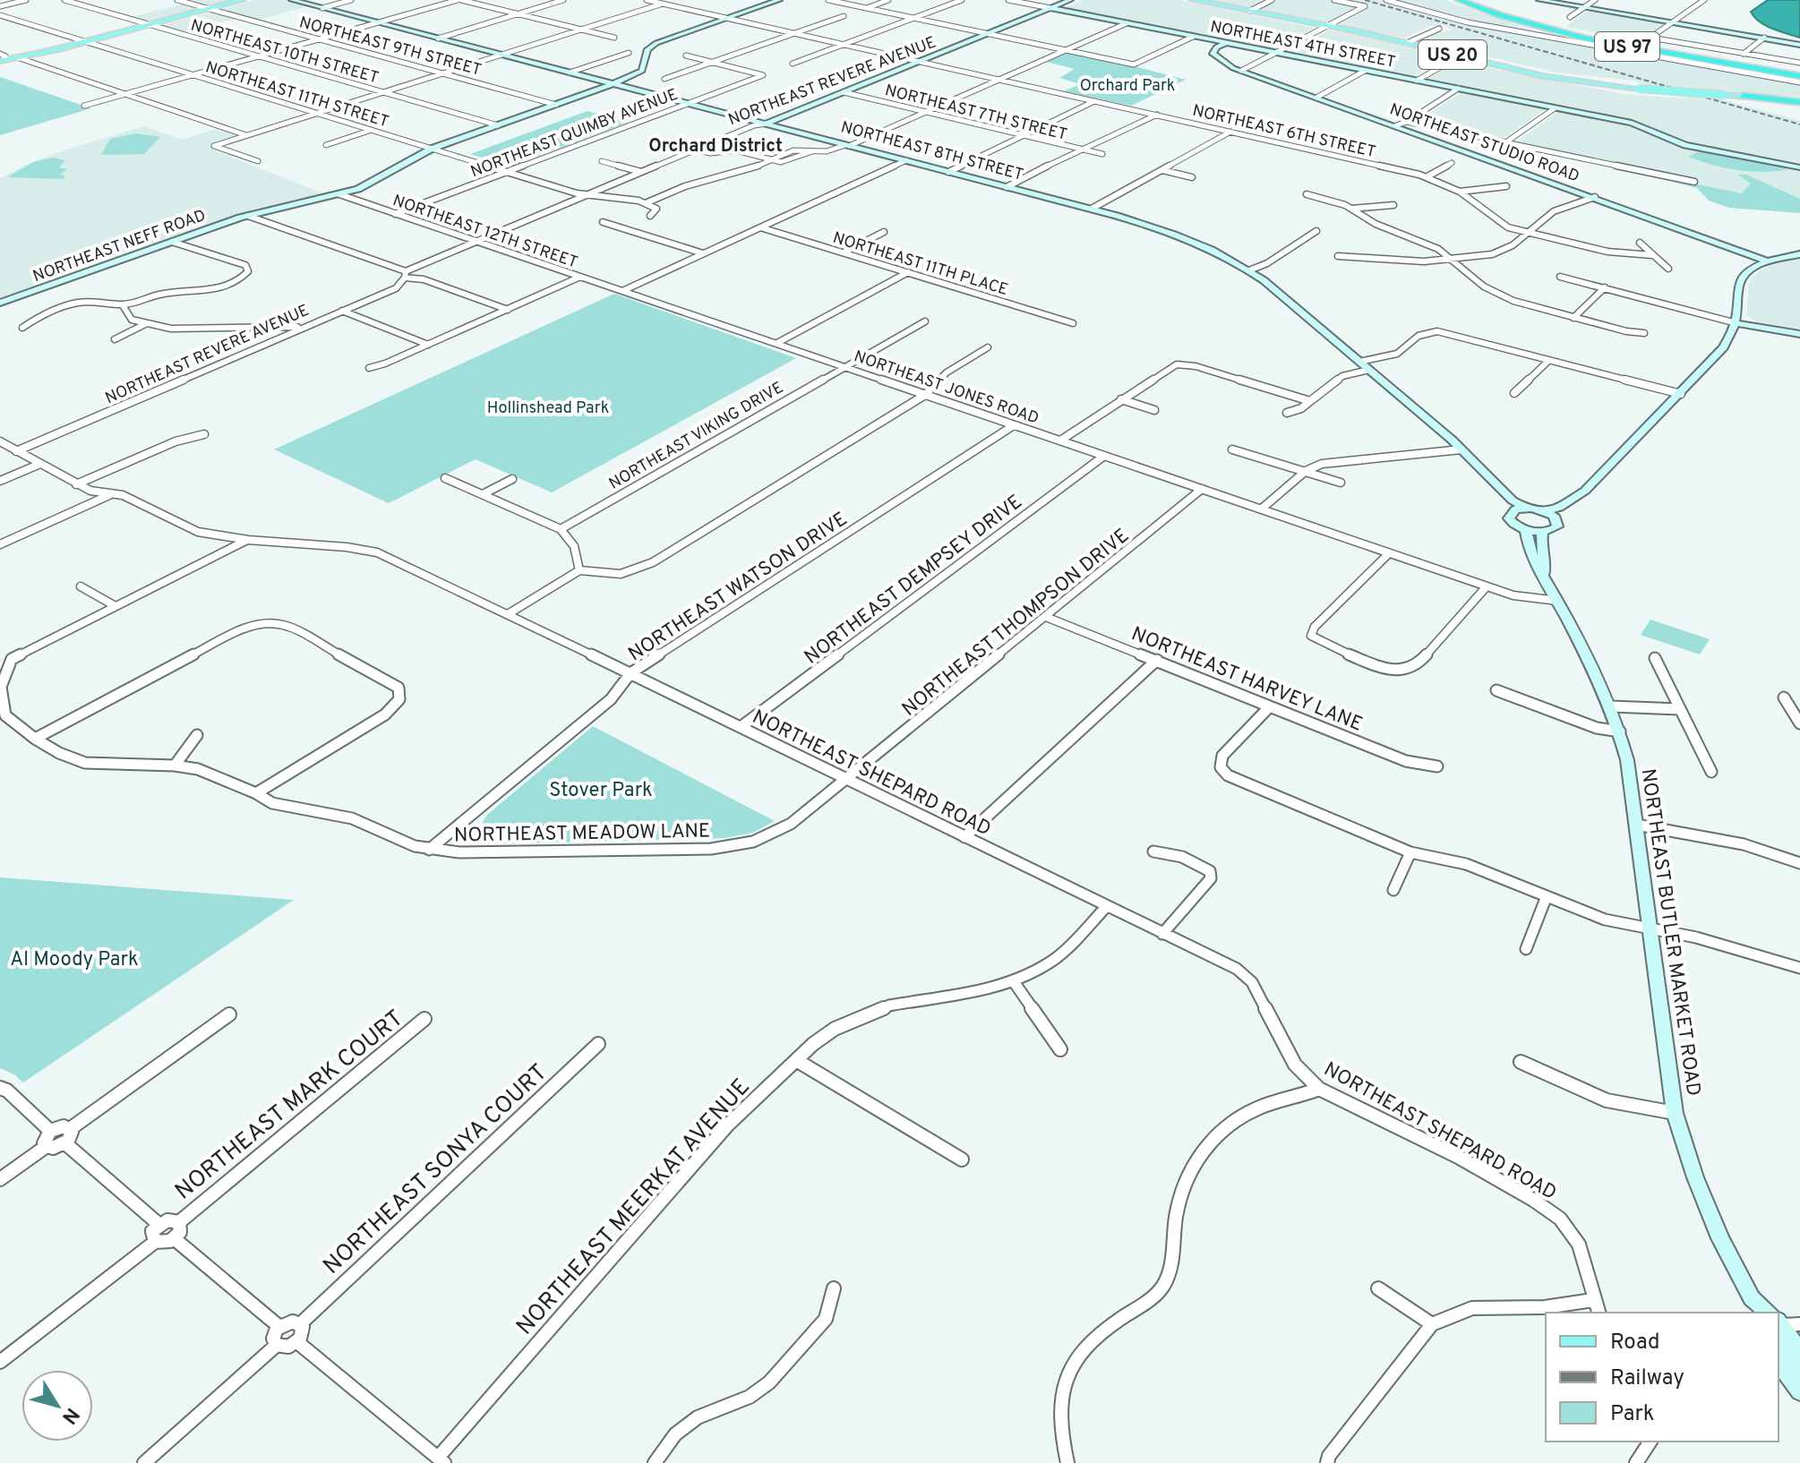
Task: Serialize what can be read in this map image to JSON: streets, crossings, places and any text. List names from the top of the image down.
{
  "streets": {
    "highway": ["US 97"],
    "main road": [
      "NORTHEAST 4TH STREET",
      "US 20",
      "NORTHEAST REVERE AVENUE",
      "NORTHEAST STUDIO ROAD",
      "NORTHEAST 8TH STREET",
      "NORTHEAST NEFF ROAD",
      "NORTHEAST BUTLER MARKET ROAD"
    ],
    "street": [
      "NORTHEAST 9TH STREET",
      "NORTHEAST 10TH STREET",
      "NORTHEAST 11TH STREET",
      "NORTHEAST 7TH STREET",
      "NORTHEAST 6TH STREET",
      "NORTHEAST QUIMBY AVENUE",
      "NORTHEAST 12TH STREET",
      "NORTHEAST 11TH PLACE",
      "NORTHEAST JONES ROAD",
      "NORTHEAST VIKING DRIVE",
      "NORTHEAST DEMPSEY DRIVE",
      "NORTHEAST WATSON DRIVE",
      "NORTHEAST THOMPSON DRIVE",
      "NORTHEAST HARVEY LANE",
      "NORTHEAST SHEPARD ROAD",
      "NORTHEAST MEADOW LANE",
      "NORTHEAST MARK COURT",
      "NORTHEAST SONYA COURT",
      "NORTHEAST MEERKAT AVENUE"
    ]
  },
  "crossings": [
    ["NORTHEAST 4TH STREET", "NORTHEAST REVERE AVENUE"],
    ["NORTHEAST 4TH STREET", "NORTHEAST STUDIO ROAD"],
    ["NORTHEAST 9TH STREET", "NORTHEAST NEFF ROAD"],
    ["NORTHEAST 10TH STREET", "NORTHEAST NEFF ROAD"],
    ["NORTHEAST REVERE AVENUE", "NORTHEAST 11TH STREET"],
    ["NORTHEAST REVERE AVENUE", "NORTHEAST 7TH STREET"],
    ["NORTHEAST REVERE AVENUE", "NORTHEAST 6TH STREET"],
    ["NORTHEAST REVERE AVENUE", "NORTHEAST 8TH STREET"],
    ["NORTHEAST REVERE AVENUE", "NORTHEAST 12TH STREET"],
    ["NORTHEAST REVERE AVENUE", "NORTHEAST SHEPARD ROAD"],
    ["NORTHEAST 11TH STREET", "NORTHEAST QUIMBY AVENUE"],
    ["NORTHEAST 11TH STREET", "NORTHEAST NEFF ROAD"],
    ["NORTHEAST 6TH STREET", "NORTHEAST NEFF ROAD"],
    ["NORTHEAST QUIMBY AVENUE", "NORTHEAST 8TH STREET"],
    ["NORTHEAST QUIMBY AVENUE", "NORTHEAST 12TH STREET"],
    ["NORTHEAST 8TH STREET", "NORTHEAST NEFF ROAD"],
    ["NORTHEAST 8TH STREET", "NORTHEAST BUTLER MARKET ROAD"],
    ["NORTHEAST 12TH STREET", "NORTHEAST NEFF ROAD"],
    ["NORTHEAST 12TH STREET", "NORTHEAST JONES ROAD"],
    ["NORTHEAST JONES ROAD", "NORTHEAST VIKING DRIVE"],
    ["NORTHEAST JONES ROAD", "NORTHEAST DEMPSEY DRIVE"],
    ["NORTHEAST JONES ROAD", "NORTHEAST WATSON DRIVE"],
    ["NORTHEAST JONES ROAD", "NORTHEAST THOMPSON DRIVE"],
    ["NORTHEAST JONES ROAD", "NORTHEAST BUTLER MARKET ROAD"],
    ["NORTHEAST DEMPSEY DRIVE", "NORTHEAST SHEPARD ROAD"],
    ["NORTHEAST WATSON DRIVE", "NORTHEAST SHEPARD ROAD"],
    ["NORTHEAST WATSON DRIVE", "NORTHEAST MEADOW LANE"],
    ["NORTHEAST THOMPSON DRIVE", "NORTHEAST HARVEY LANE"],
    ["NORTHEAST THOMPSON DRIVE", "NORTHEAST SHEPARD ROAD"],
    ["NORTHEAST THOMPSON DRIVE", "NORTHEAST MEADOW LANE"],
    ["NORTHEAST SHEPARD ROAD", "NORTHEAST MEADOW LANE"],
    ["NORTHEAST SHEPARD ROAD", "NORTHEAST MEERKAT AVENUE"]
  ],
  "districts": ["Orchard District"],
  "parks": [
    "Orchard Park",
    "Hollinshead Park",
    "Stover Park",
    "Al Moody Park"
  ],
  "legend": ["Road", "Railway", "Park"],
  "north": "bottom right"
}
